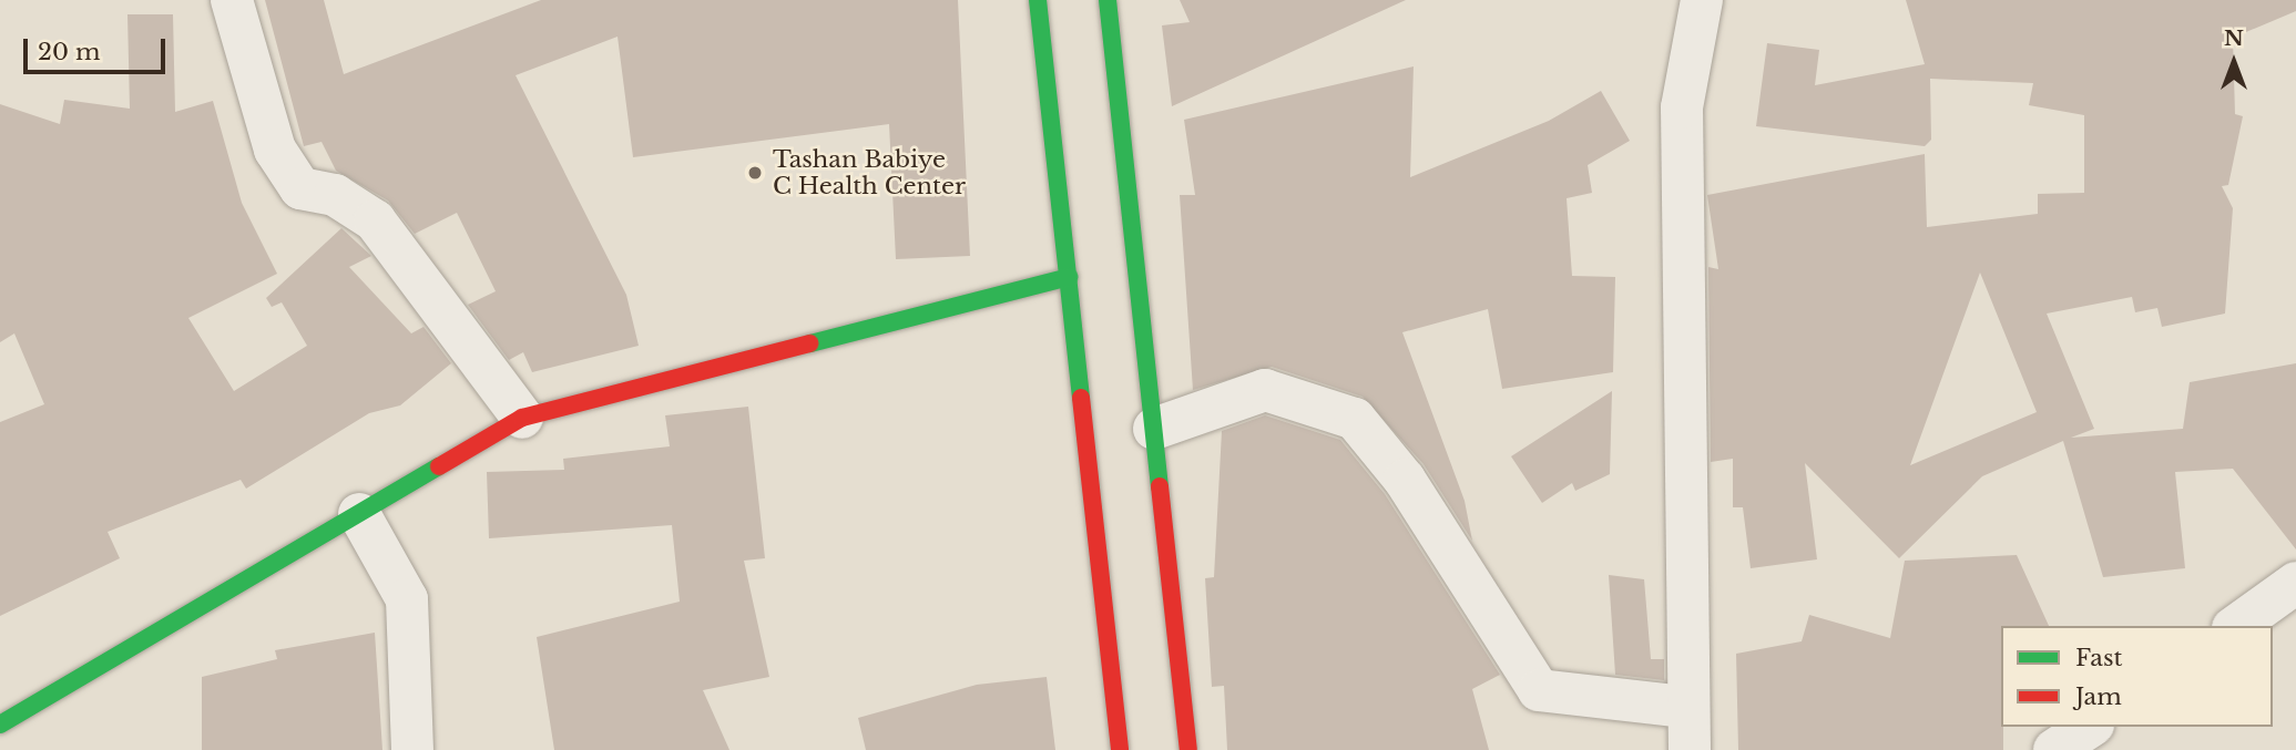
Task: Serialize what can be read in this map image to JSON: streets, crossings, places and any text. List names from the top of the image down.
{
  "places": ["Tashan Babiye C Health Center"],
  "legend": ["Fast", "Jam"],
  "scale_bar": "20 m",
  "north": "top"
}
